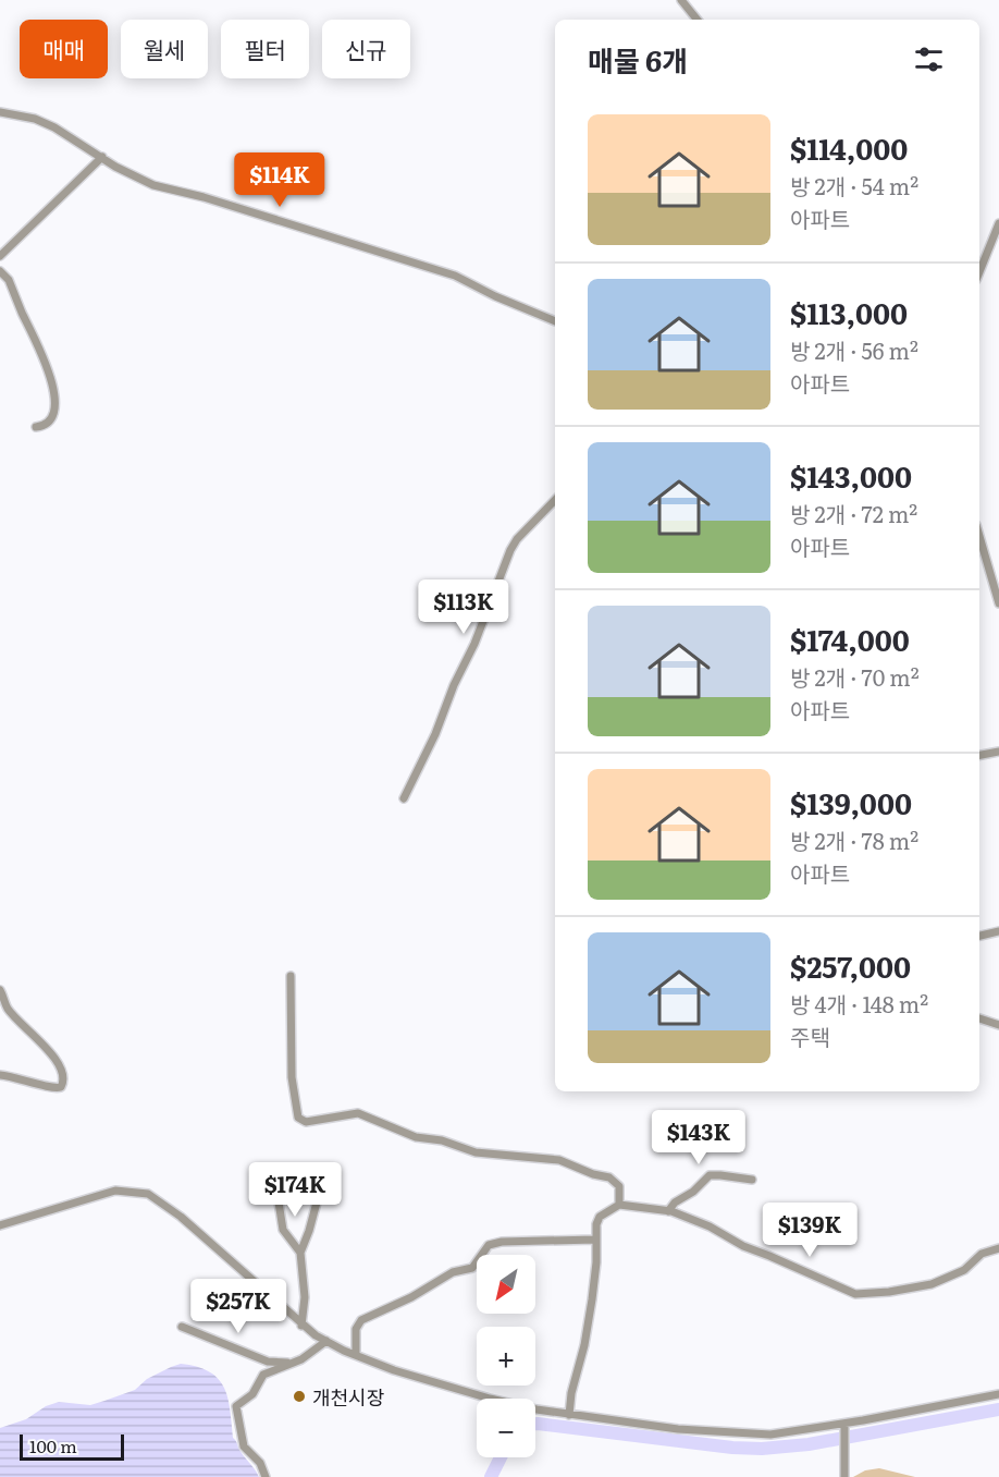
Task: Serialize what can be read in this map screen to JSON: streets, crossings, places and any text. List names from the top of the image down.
{
  "places": ["개천시장"],
  "scale_bar": "100 m",
  "north": "bottom left",
  "page": {
    "chip": [
      "매매",
      "월세",
      "필터",
      "신규"
    ],
    "heading": "매물 6개",
    "list": [
      {
        "name": "$114,000",
        "note": "방 2개 · 54 m² · 아파트"
      },
      {
        "name": "$113,000",
        "note": "방 2개 · 56 m² · 아파트"
      },
      {
        "name": "$143,000",
        "note": "방 2개 · 72 m² · 아파트"
      },
      {
        "name": "$174,000",
        "note": "방 2개 · 70 m² · 아파트"
      },
      {
        "name": "$139,000",
        "note": "방 2개 · 78 m² · 아파트"
      },
      {
        "name": "$257,000",
        "note": "방 4개 · 148 m² · 주택"
      }
    ],
    "price": [
      "$114K",
      "$113K",
      "$143K",
      "$174K",
      "$139K",
      "$257K"
    ],
    "map_buttons": ["+", "−"],
    "scale": "100 m"
  }
}
